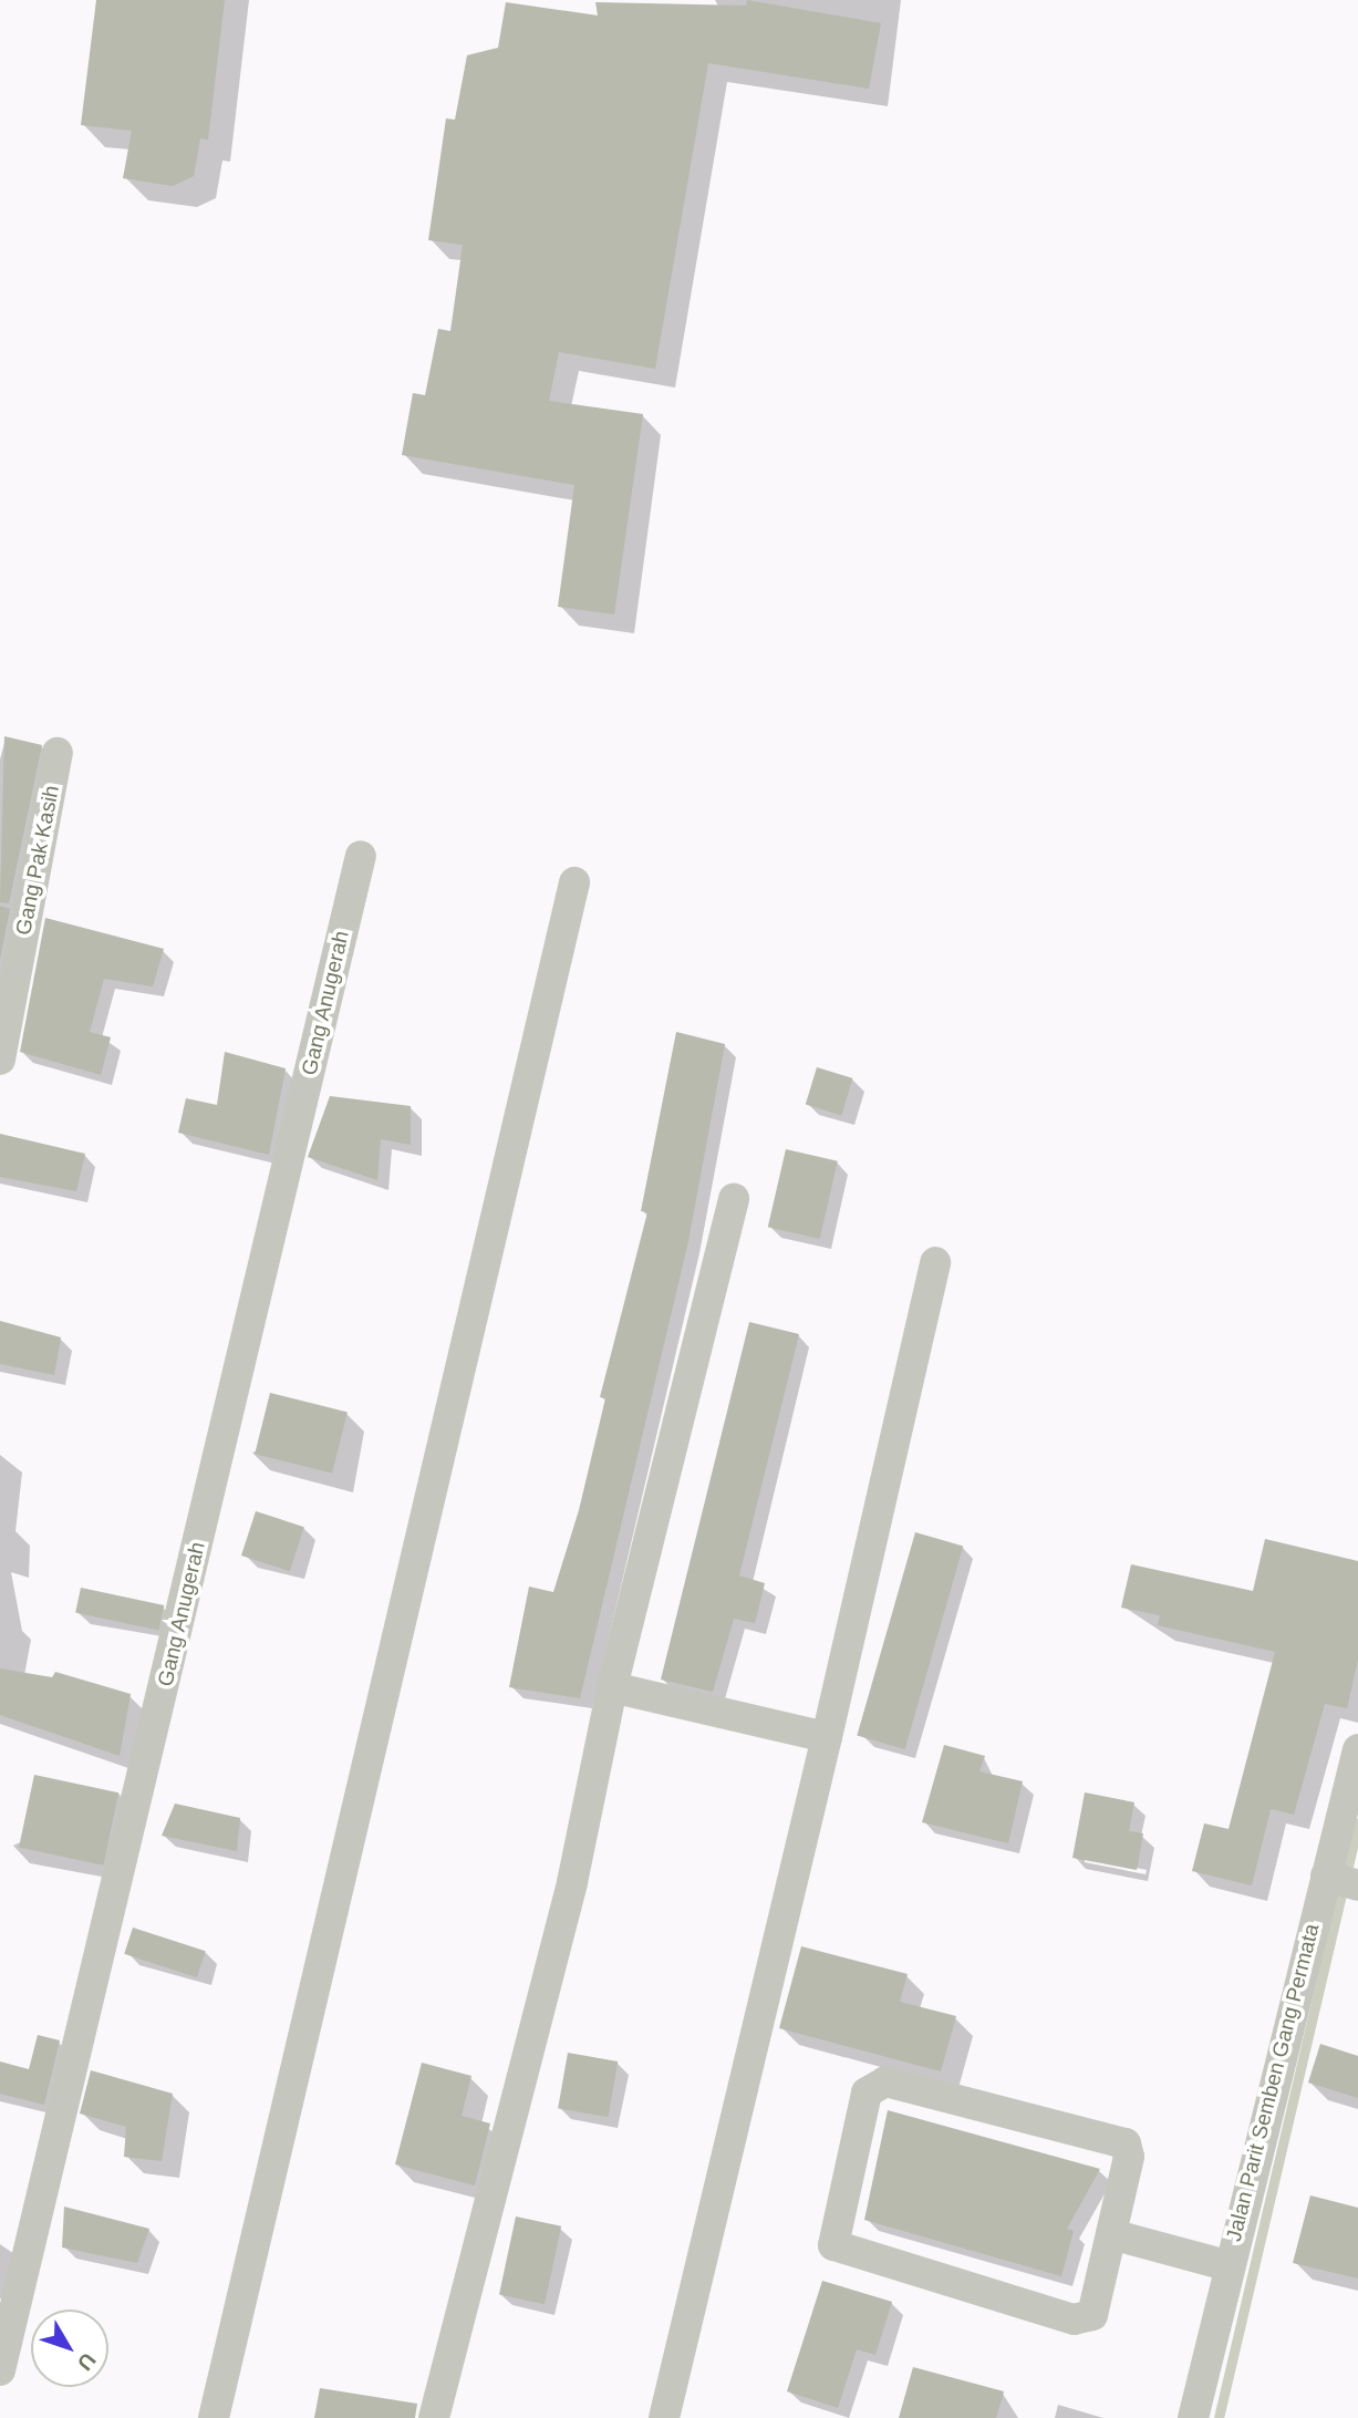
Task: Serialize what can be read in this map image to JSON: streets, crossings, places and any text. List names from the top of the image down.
{
  "streets": {
    "street": ["Gang Pak Kasih", "Gang Anugerah", "Jalan Parit Semben Gang Permata"]
  },
  "north": "bottom right"
}
